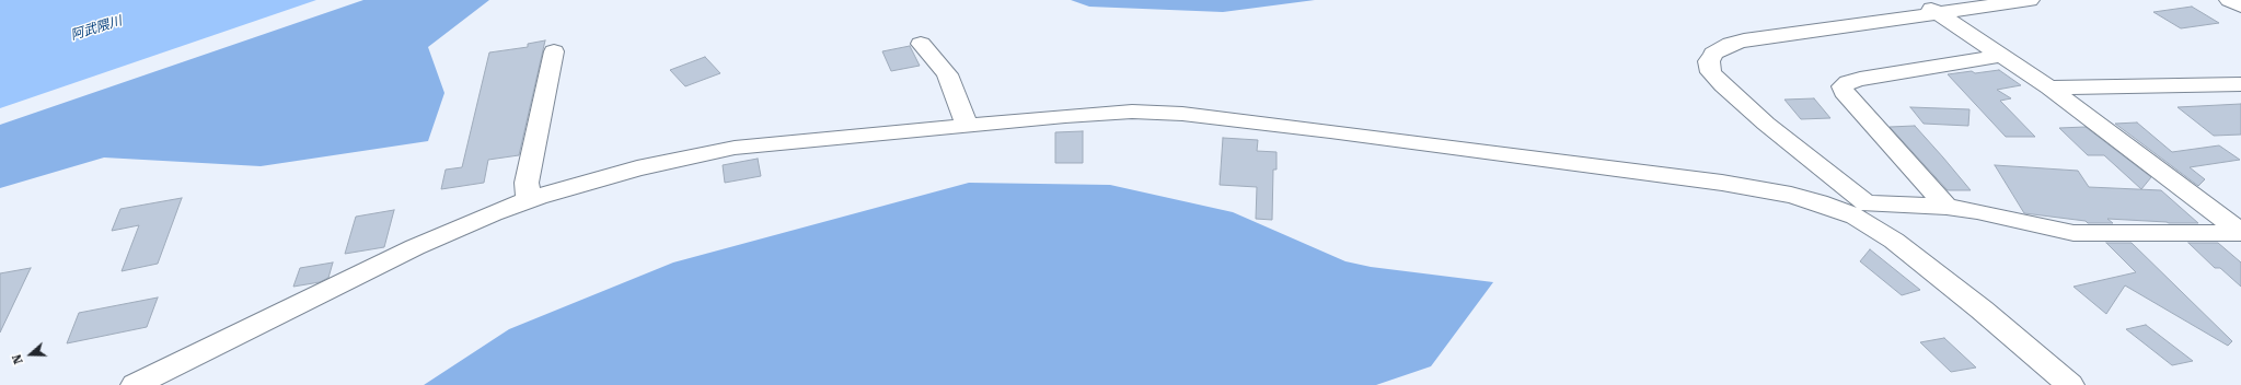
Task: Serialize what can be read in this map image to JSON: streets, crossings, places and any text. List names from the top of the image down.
{
  "water": ["阿武隈川"],
  "north": "left"
}
